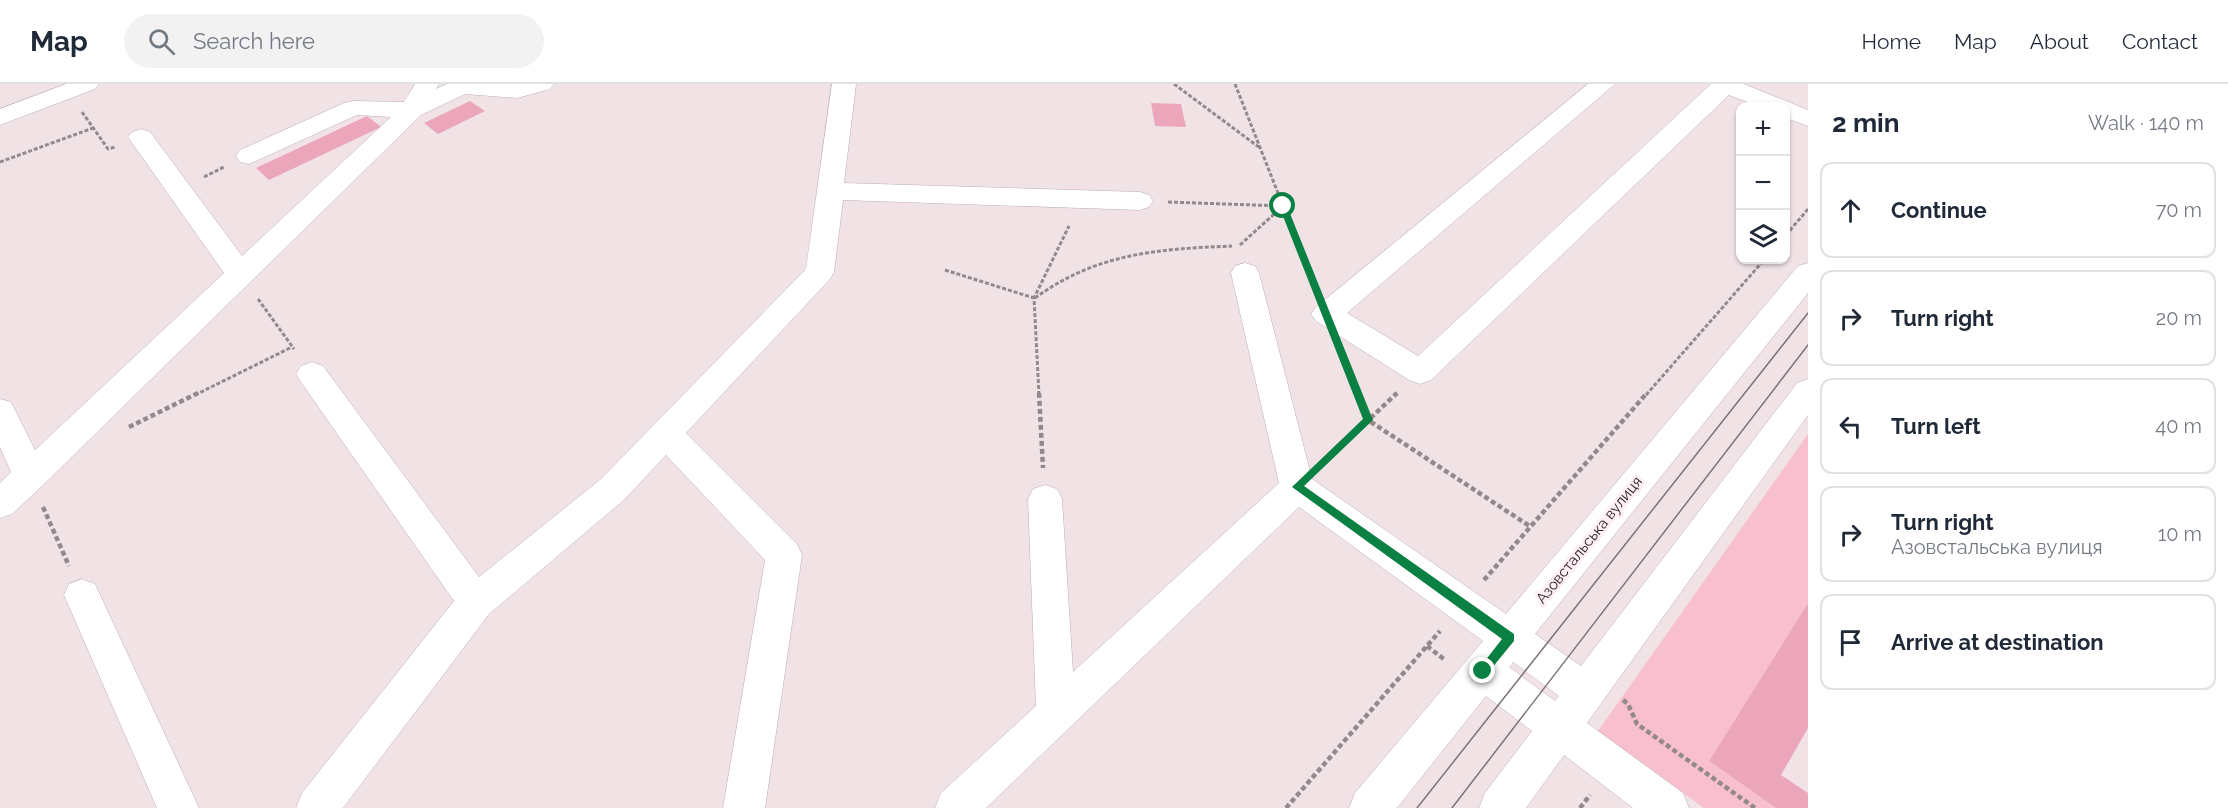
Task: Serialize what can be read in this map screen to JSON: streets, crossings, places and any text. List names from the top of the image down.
{
  "streets": {
    "street": ["Азовстальська вулиця"]
  },
  "page": {
    "header": "Map",
    "search": "Search here",
    "nav": [
      "Home",
      "Map",
      "About",
      "Contact"
    ],
    "heading": ["2 min", "Walk · 140 m"],
    "map_buttons": ["+", "−"],
    "list": [
      ["Continue", "70 m"],
      ["Turn right", "20 m"],
      ["Turn left", "40 m"],
      ["Turn right", "Азовстальська вулиця", "10 m"],
      "Arrive at destination"
    ]
  }
}
